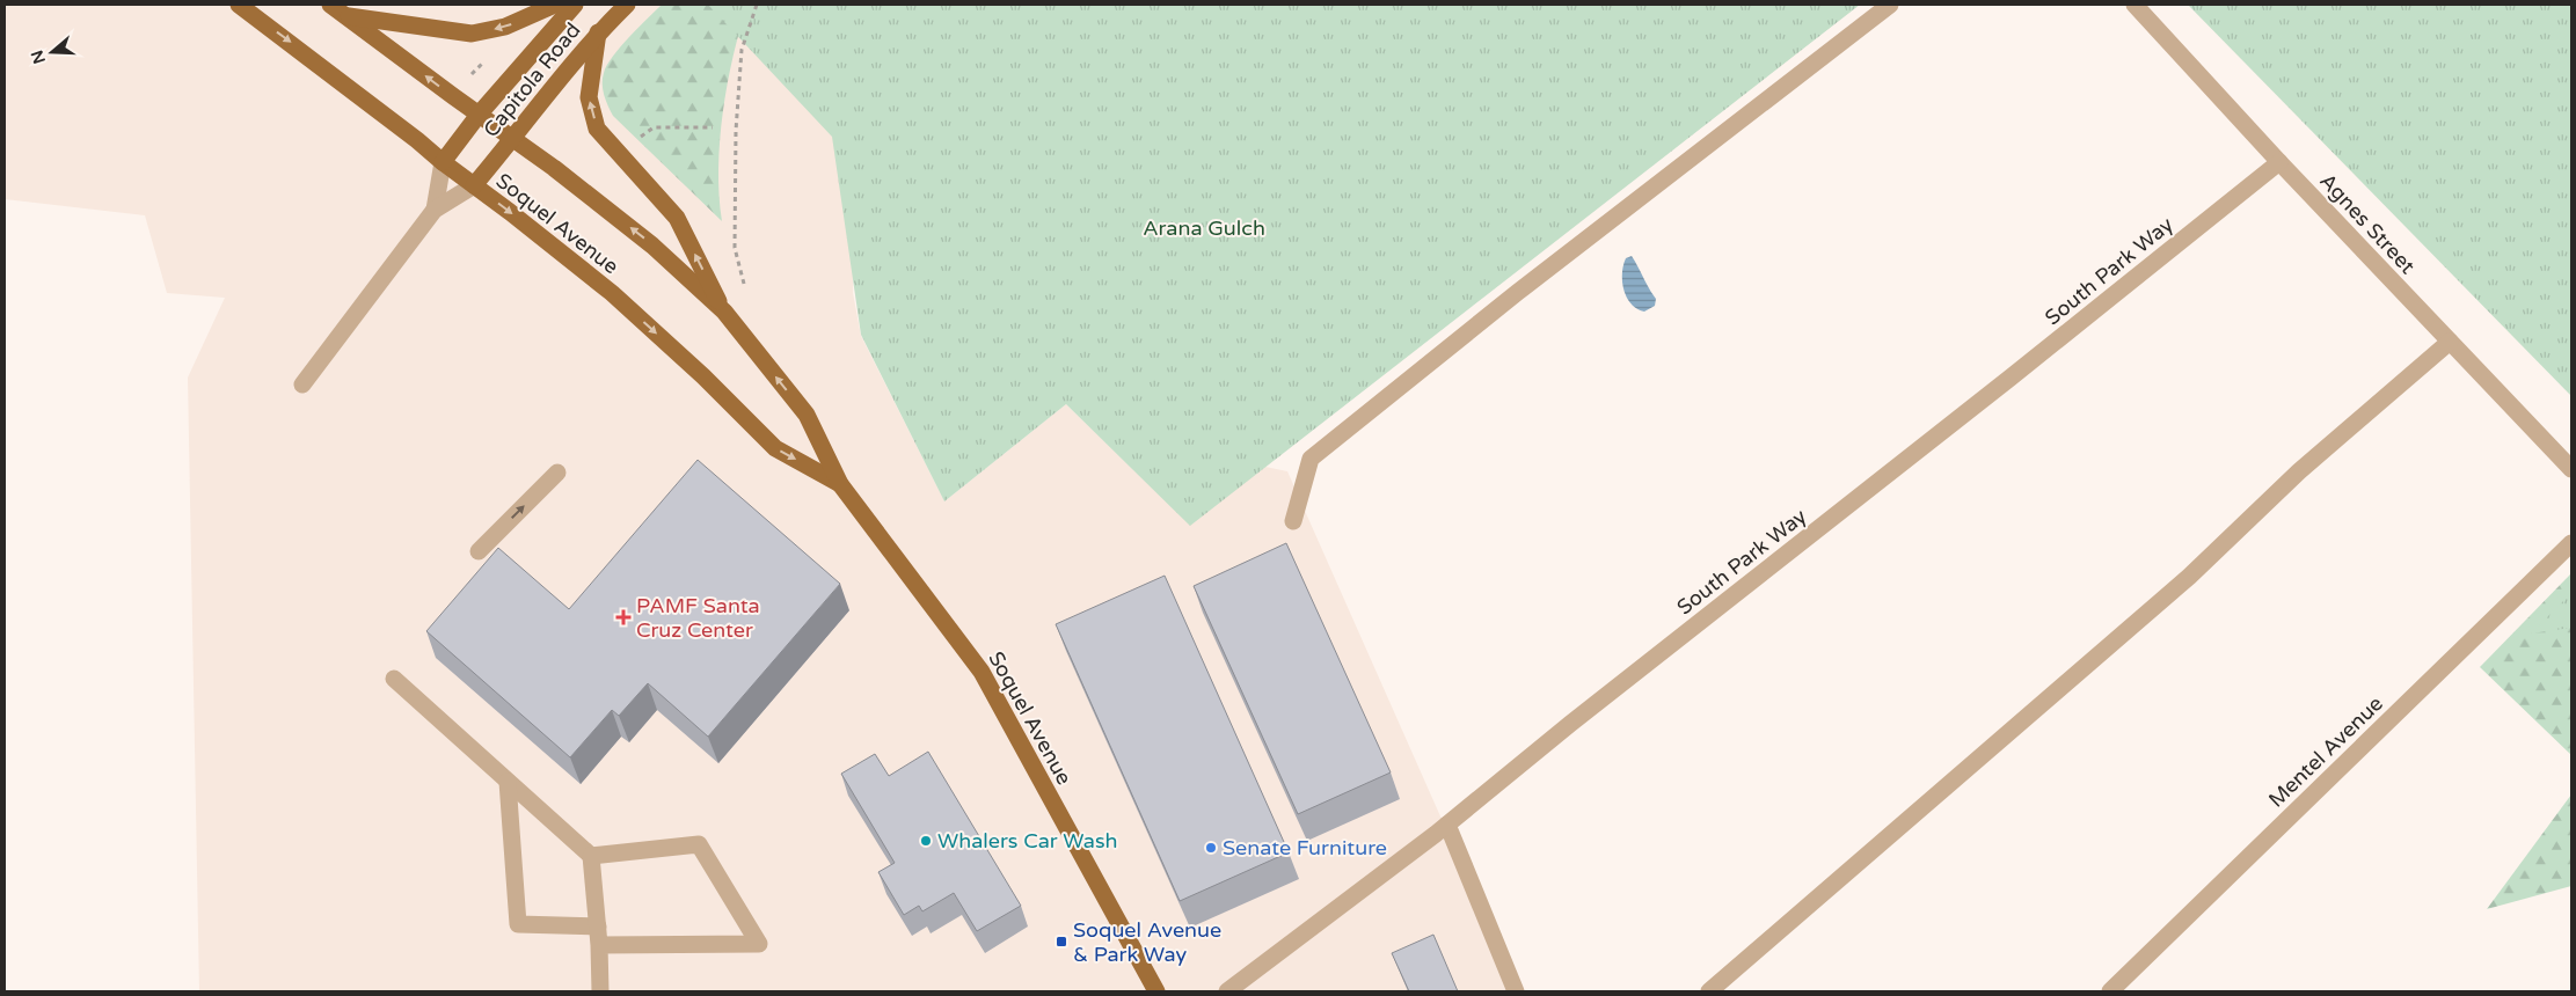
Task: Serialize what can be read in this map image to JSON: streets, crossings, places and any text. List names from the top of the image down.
{
  "streets": {
    "main road": ["Capitola Road", "Soquel Avenue"],
    "street": ["Agnes Street", "South Park Way", "Mentel Avenue"]
  },
  "crossings": [
    ["Capitola Road", "Soquel Avenue"],
    ["Agnes Street", "South Park Way"]
  ],
  "parks": ["Arana Gulch"],
  "places": {
    "health": ["PAMF Santa Cruz Center"],
    "other": ["Whalers Car Wash", "Senate Furniture"],
    "transit": ["Soquel Avenue & Park Way"]
  },
  "north": "left"
}
